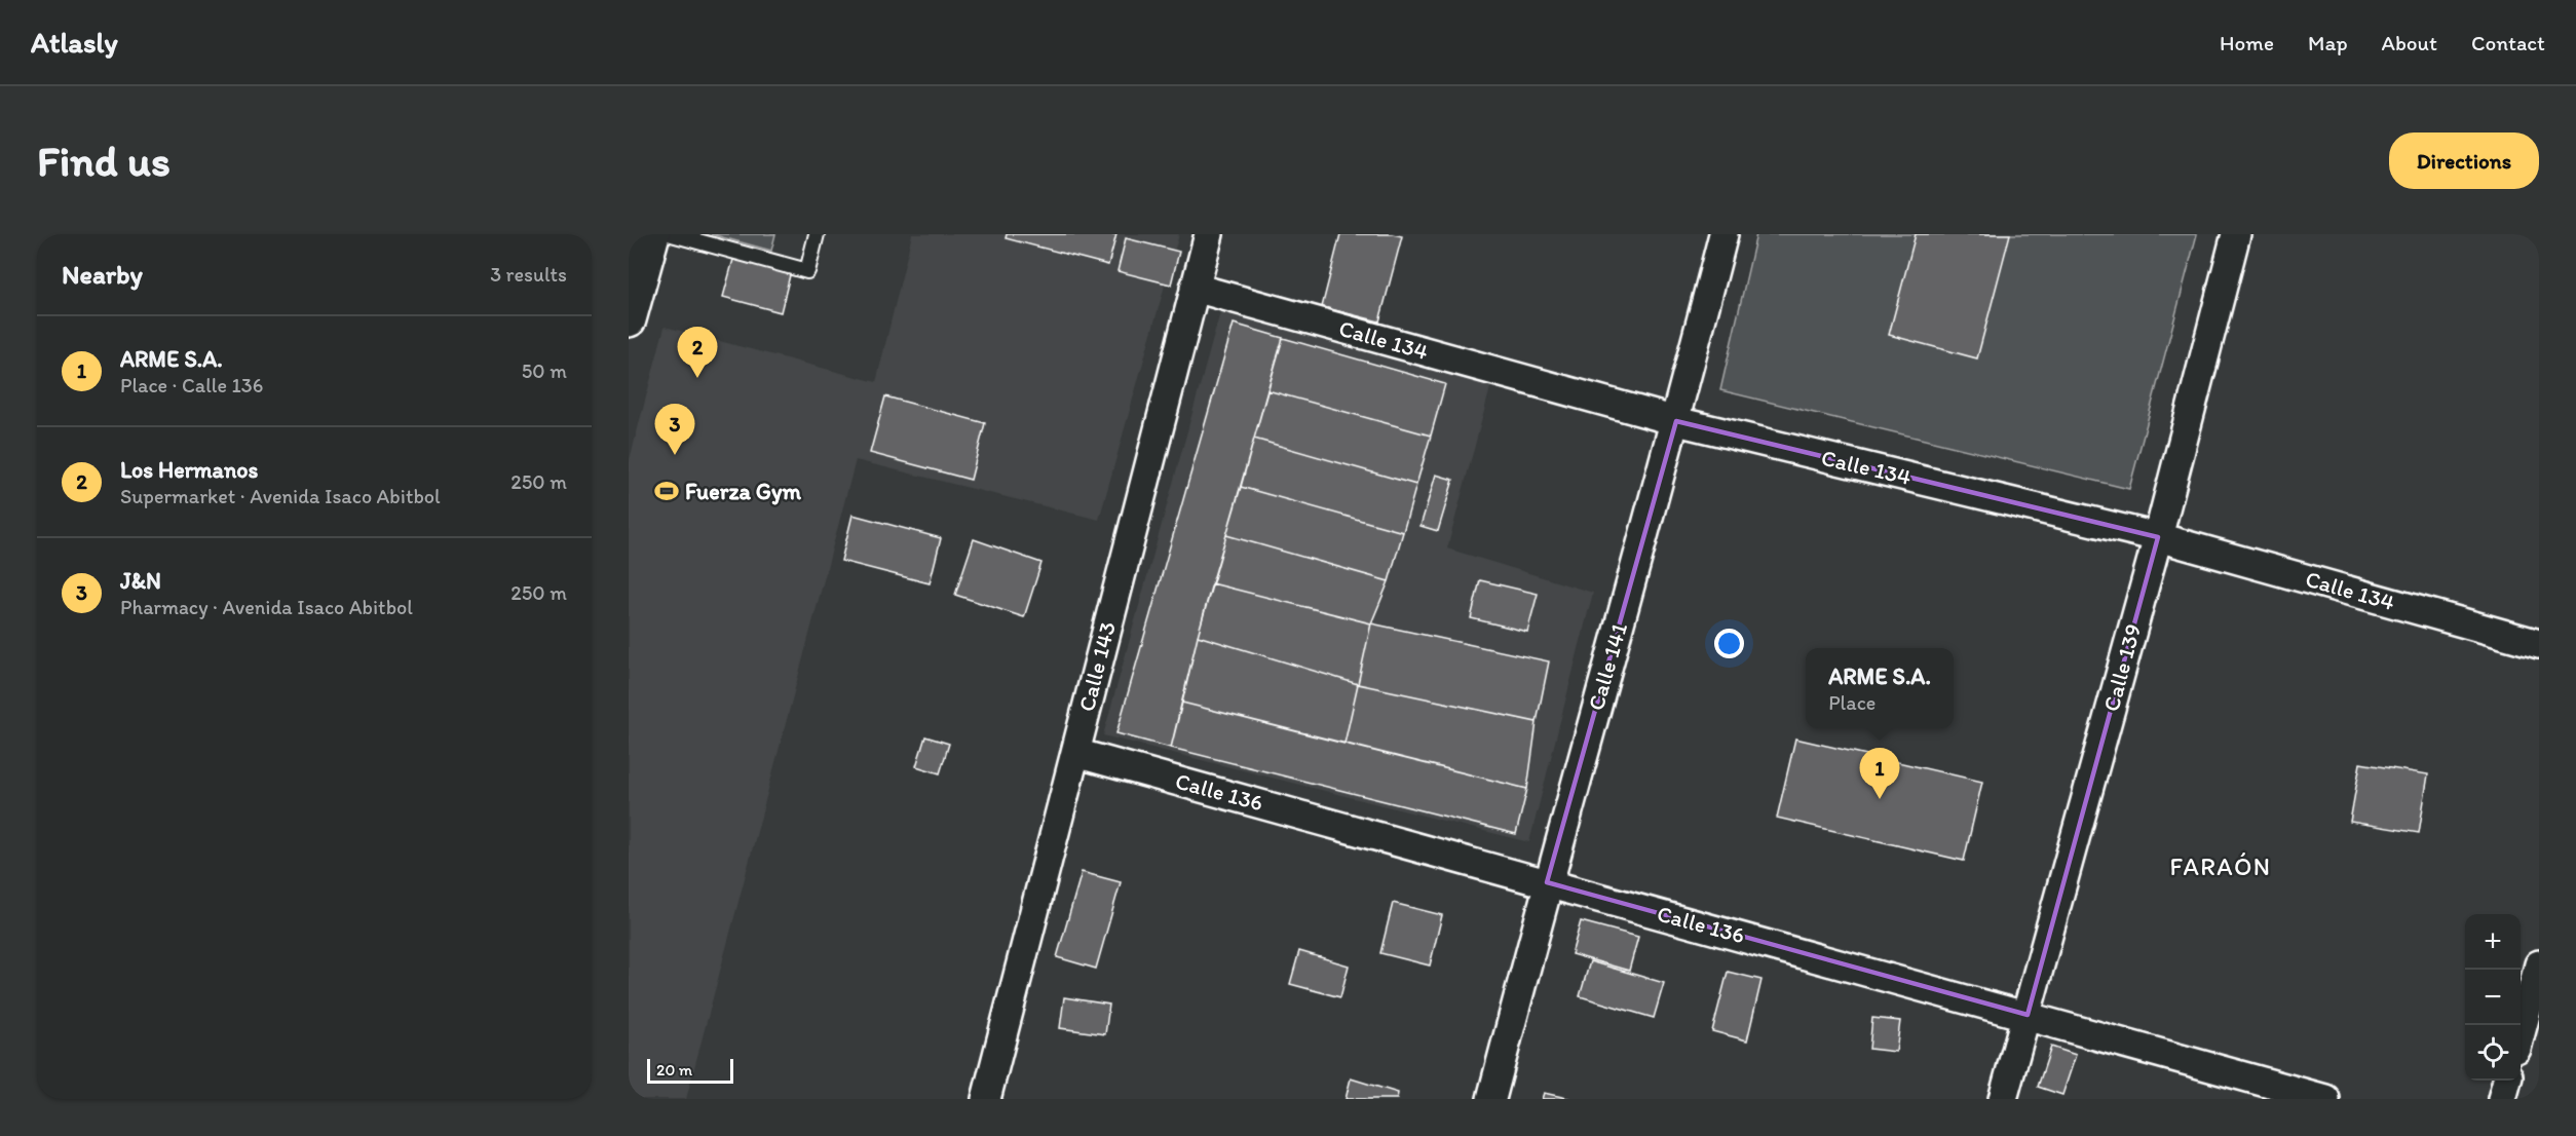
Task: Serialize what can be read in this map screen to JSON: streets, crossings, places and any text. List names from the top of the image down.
{
  "streets": {
    "street": [
      "Calle 134",
      "Calle 143",
      "Calle 141",
      "Calle 139",
      "Calle 136"
    ]
  },
  "crossings": [
    ["Calle 134", "Calle 143"],
    ["Calle 134", "Calle 141"],
    ["Calle 134", "Calle 139"],
    ["Calle 143", "Calle 136"],
    ["Calle 141", "Calle 136"],
    ["Calle 139", "Calle 136"]
  ],
  "districts": ["FARAÓN"],
  "places": {
    "sports": ["Fuerza Gym"]
  },
  "scale_bar": "20 m",
  "page": {
    "header": "Atlasly",
    "nav": [
      "Home",
      "Map",
      "About",
      "Contact"
    ],
    "buttons": "Directions",
    "title": "Find us",
    "heading": ["Nearby", "3 results"],
    "list": [
      {
        "mark": "1",
        "name": "ARME S.A.",
        "note": "Place · Calle 136",
        "value": "50 m"
      },
      {
        "mark": "2",
        "name": "Los Hermanos",
        "note": "Supermarket · Avenida Isaco Abitbol",
        "value": "250 m"
      },
      {
        "mark": "3",
        "name": "J&N",
        "note": "Pharmacy · Avenida Isaco Abitbol",
        "value": "250 m"
      }
    ],
    "pins": ["2", "3", "1"],
    "popup": ["ARME S.A.", "Place"],
    "map_buttons": ["+", "−"],
    "scale": "20 m"
  }
}
